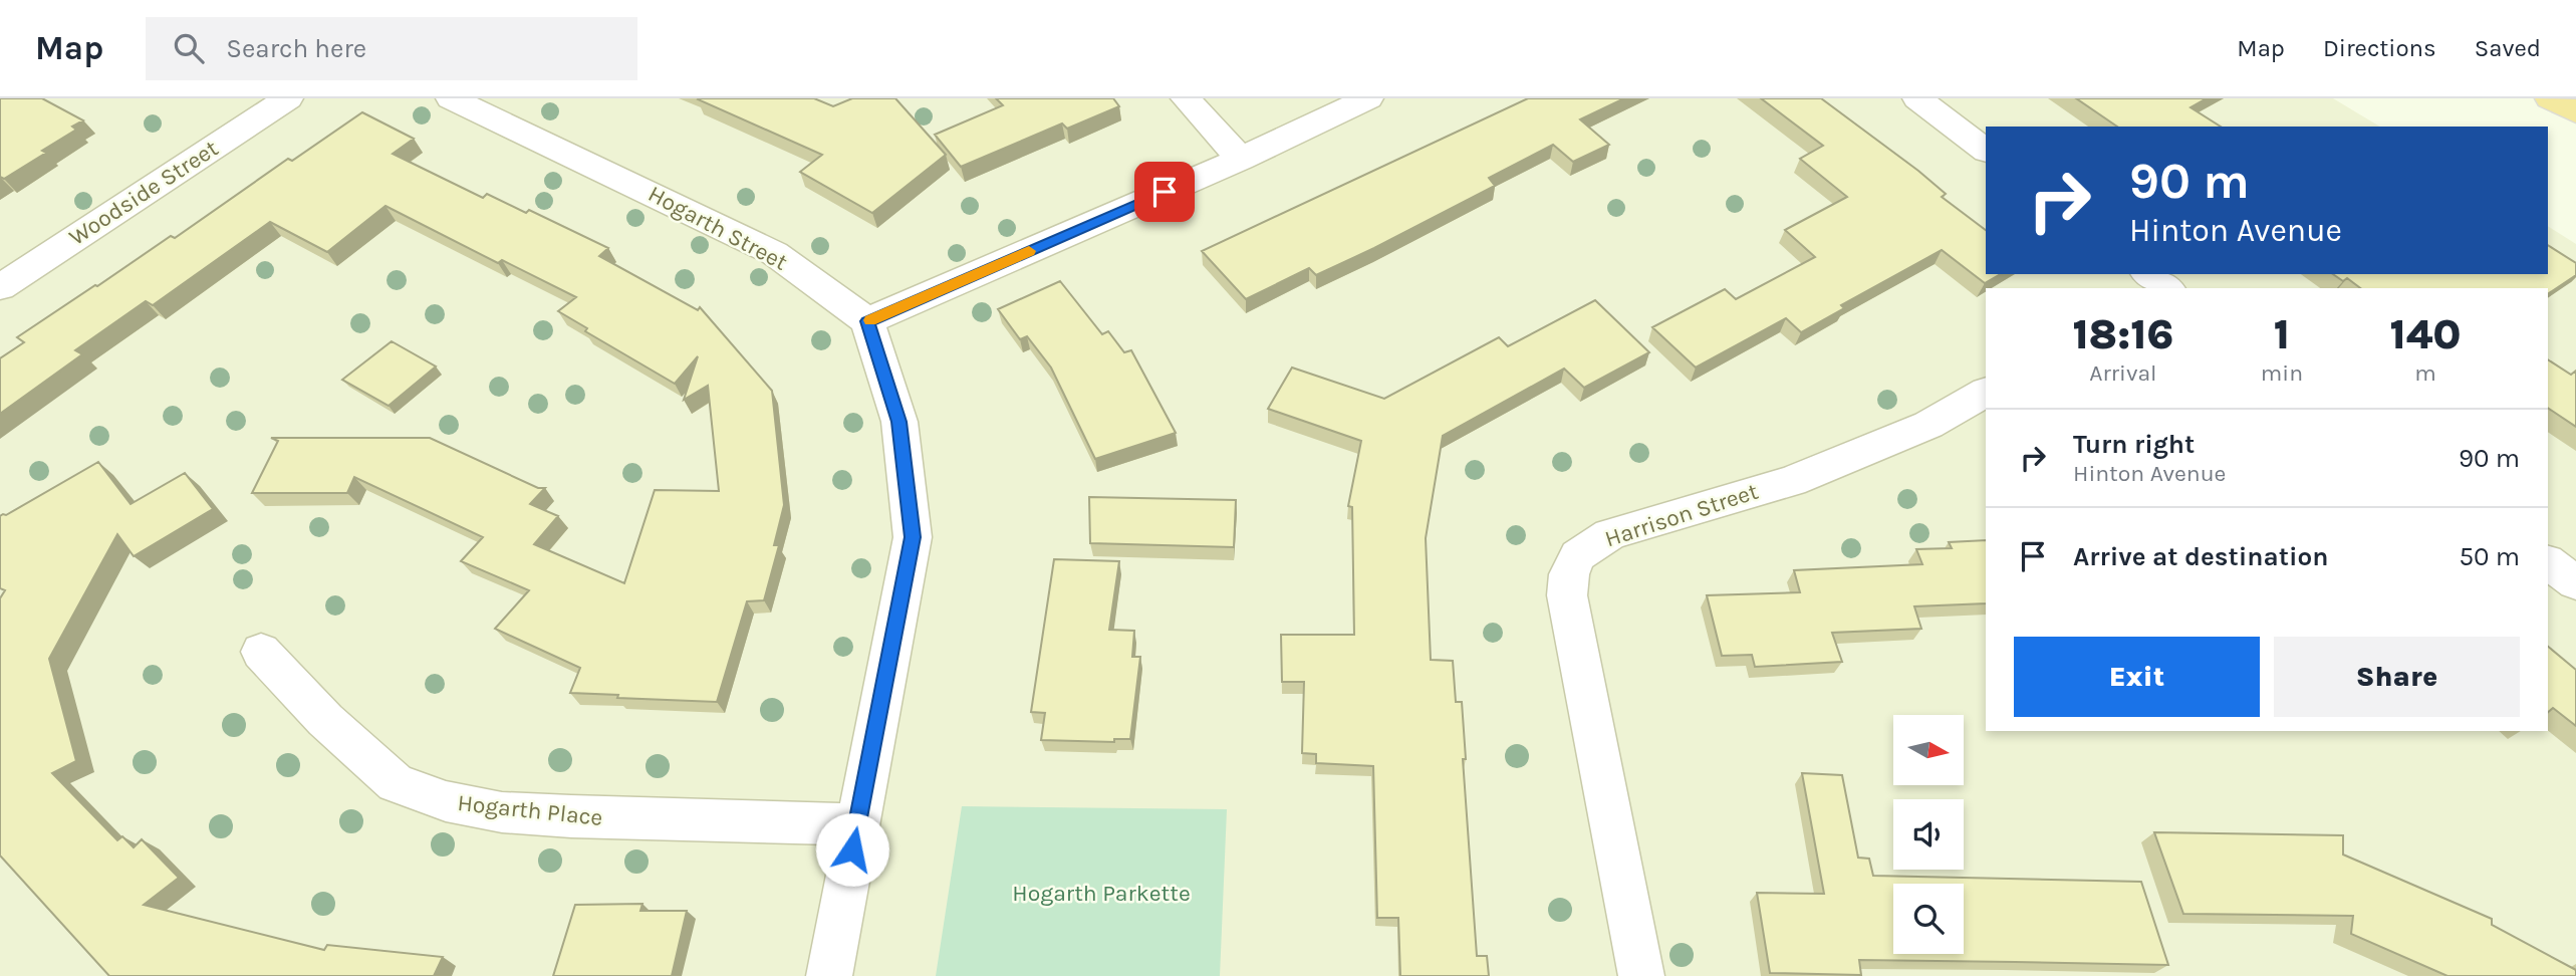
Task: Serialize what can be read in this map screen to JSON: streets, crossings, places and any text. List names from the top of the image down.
{
  "streets": {
    "street": [
      "Woodside Street",
      "Hogarth Street",
      "Harrison Street",
      "Hogarth Place"
    ]
  },
  "parks": ["Hogarth Parkette"],
  "north": "right",
  "page": {
    "header": "Map",
    "search": "Search here",
    "nav": ["Map", "Directions", "Saved"],
    "turn": ["90 m", "Hinton Avenue"],
    "eta": [
      "18:16",
      "Arrival",
      "1",
      "min",
      "140",
      "m"
    ],
    "list": [
      {
        "name": "Turn right",
        "note": "Hinton Avenue",
        "value": "90 m"
      },
      {
        "name": "Arrive at destination",
        "value": "50 m"
      }
    ],
    "buttons": ["Exit", "Share"]
  }
}
